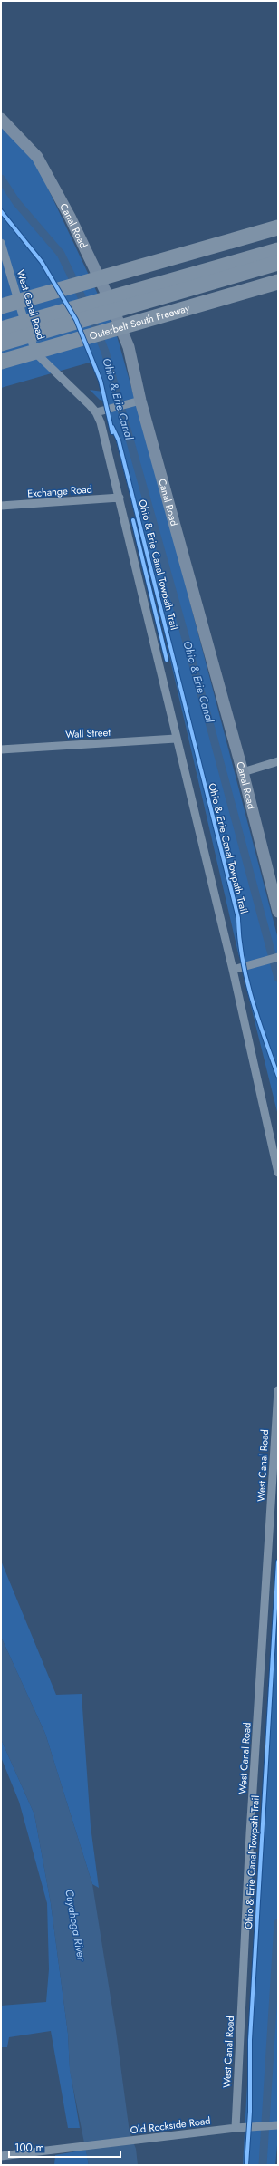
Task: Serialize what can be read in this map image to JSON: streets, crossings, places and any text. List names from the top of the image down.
{
  "streets": {
    "highway": ["Outerbelt South Freeway"],
    "main road": ["Canal Road"],
    "street": [
      "West Canal Road",
      "Exchange Road",
      "Wall Street",
      "Old Rockside Road"
    ],
    "cycle path": ["Ohio & Erie Canal Towpath Trail"]
  },
  "crossings": [
    ["West Canal Road", "Exchange Road"],
    ["West Canal Road", "Wall Street"],
    ["West Canal Road", "Old Rockside Road"]
  ],
  "water": ["Ohio & Erie Canal", "Cuyahoga River"],
  "scale_bar": "100 m"
}
